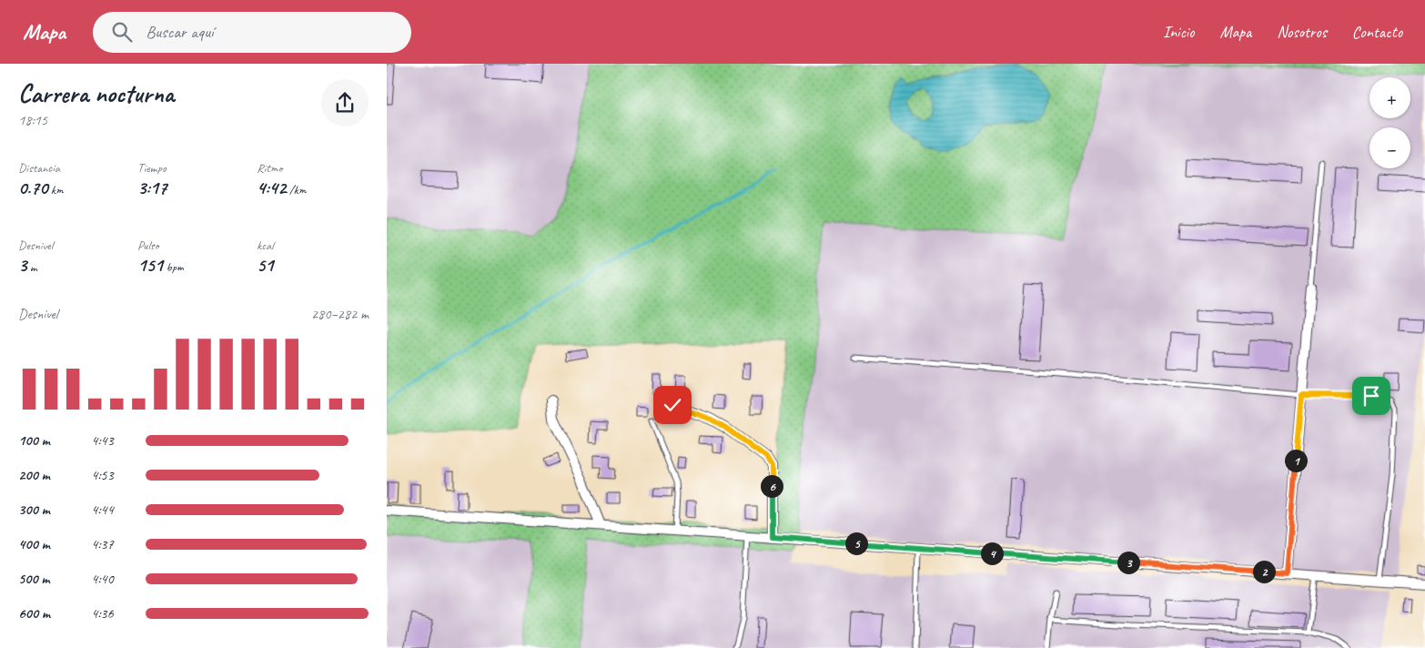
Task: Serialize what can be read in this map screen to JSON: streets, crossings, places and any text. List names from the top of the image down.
{
  "page": {
    "header": "Mapa",
    "search": "Buscar aquí",
    "nav": [
      "Inicio",
      "Mapa",
      "Nosotros",
      "Contacto"
    ],
    "heading": ["Carrera nocturna", "18:15"],
    "map_buttons": ["+", "−"],
    "stats": [
      ["Distancia", "0.70 km"],
      ["Tiempo", "3:17"],
      ["Ritmo", "4:42 /km"],
      ["Desnivel", "3 m"],
      ["Pulso", "151 bpm"],
      ["kcal", "51"]
    ],
    "chart": ["Desnivel", "280–282 m"],
    "list": [
      {
        "name": "100 m",
        "note": "4:43"
      },
      {
        "name": "200 m",
        "note": "4:53"
      },
      {
        "name": "300 m",
        "note": "4:44"
      },
      {
        "name": "400 m",
        "note": "4:37"
      },
      {
        "name": "500 m",
        "note": "4:40"
      },
      {
        "name": "600 m",
        "note": "4:36"
      }
    ],
    "pins": [
      "1",
      "6",
      "5",
      "4",
      "3",
      "2"
    ]
  }
}
